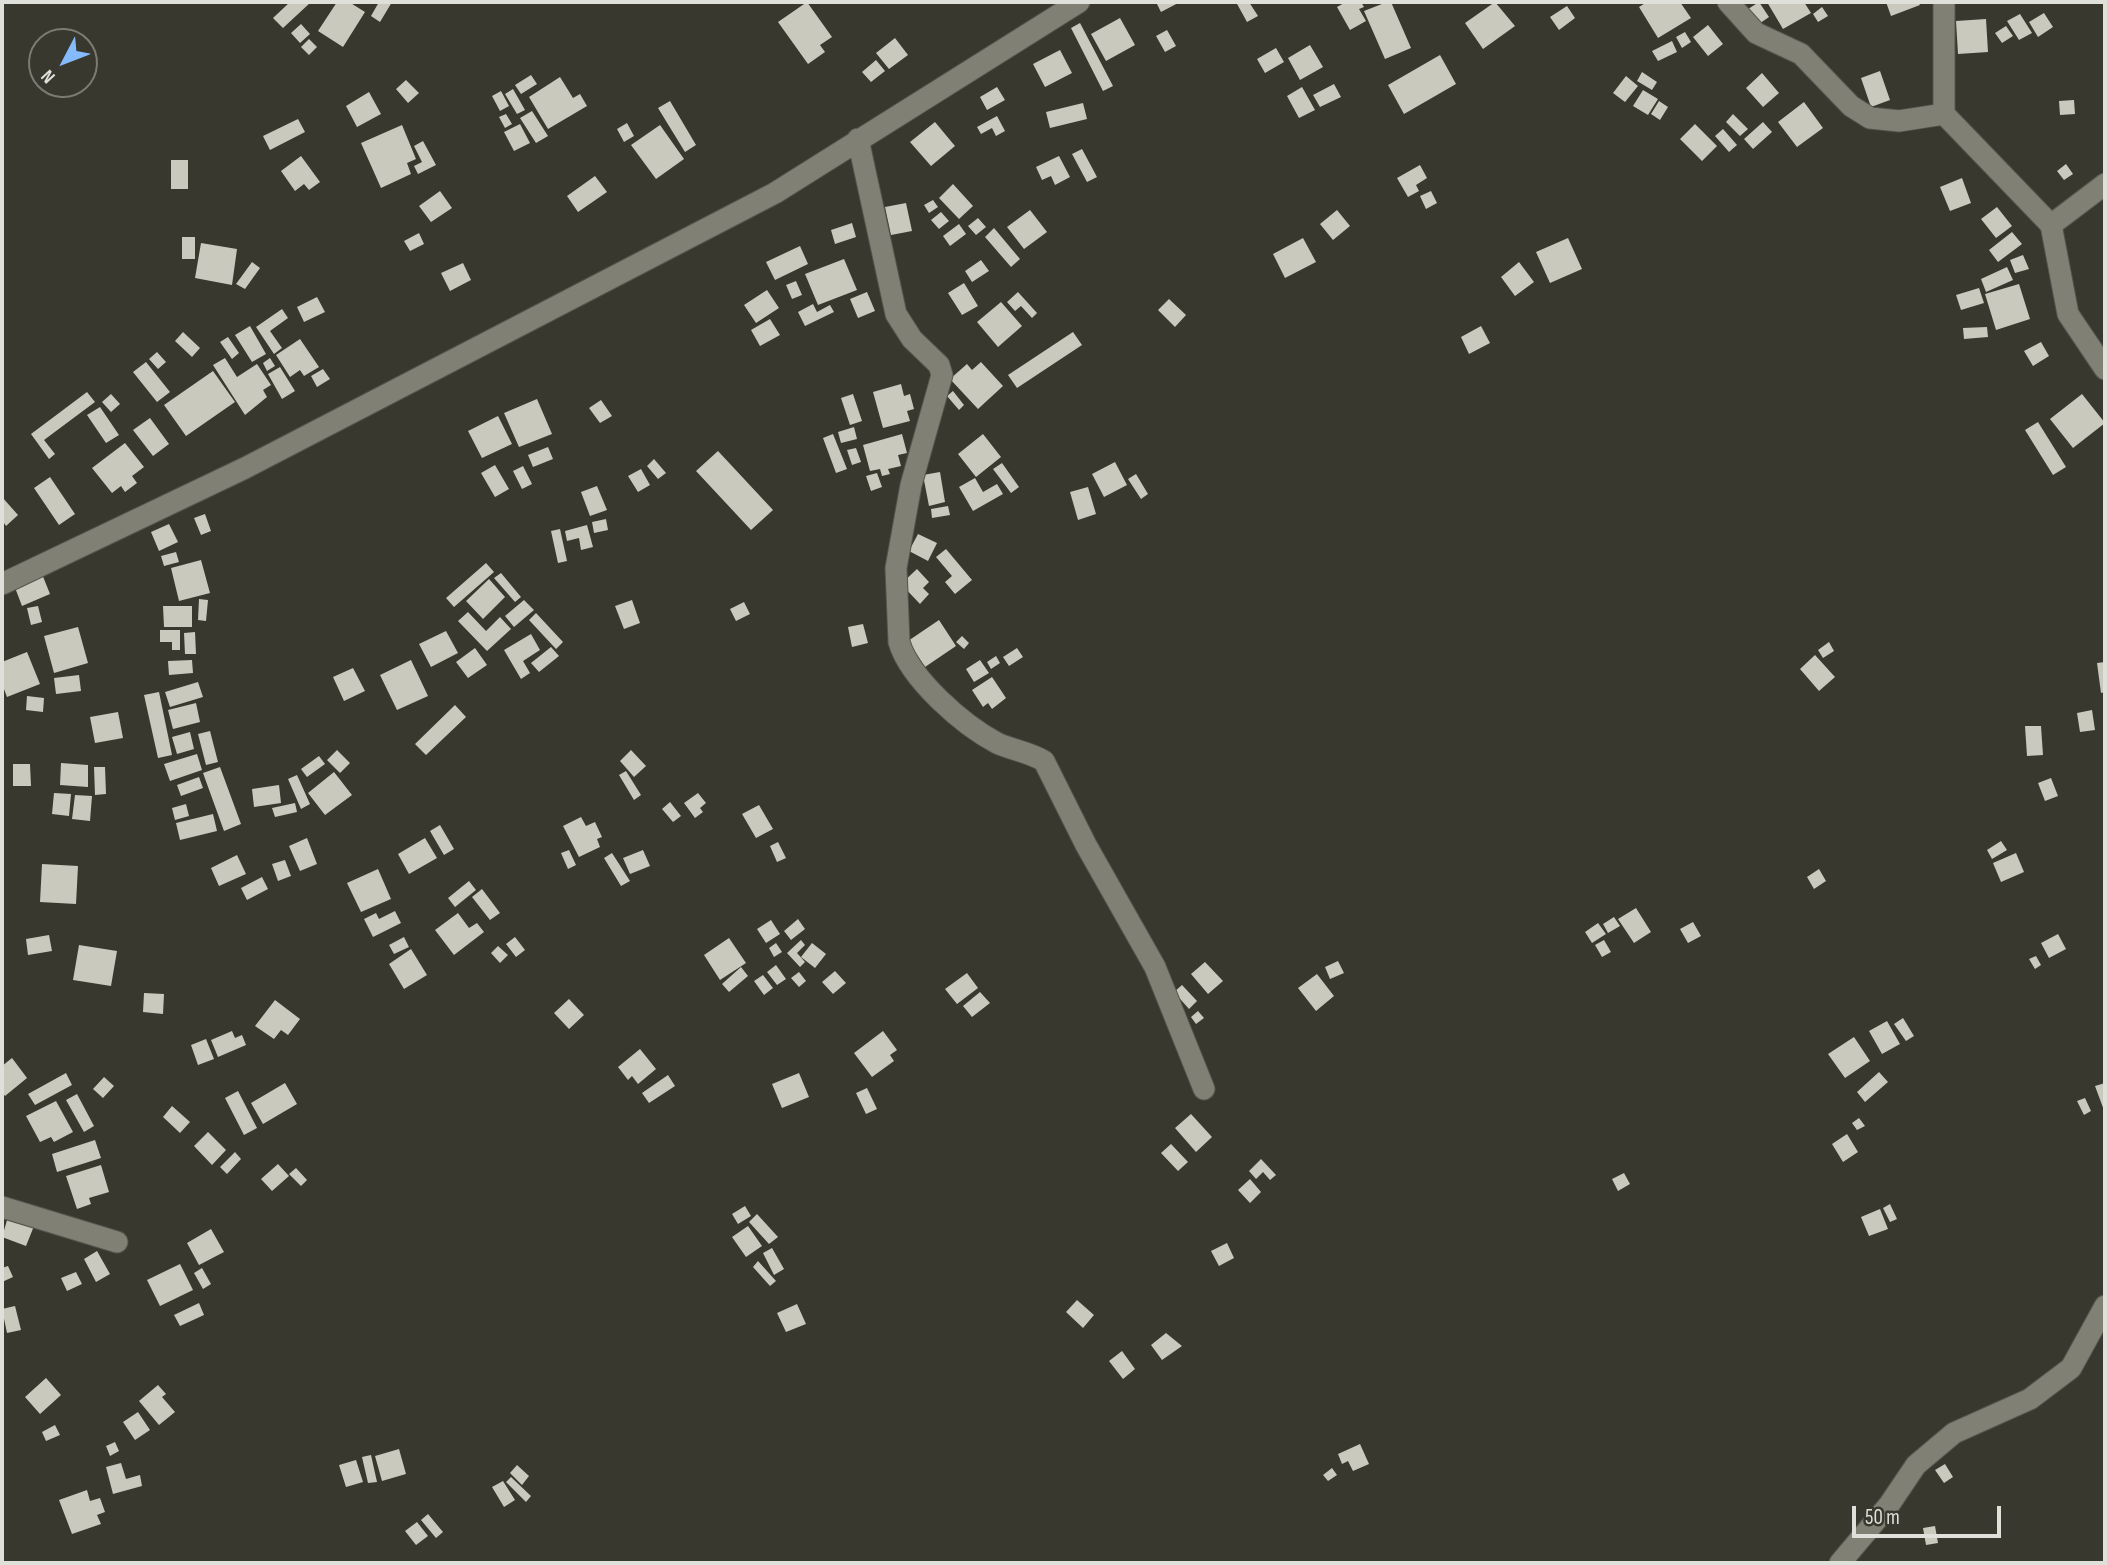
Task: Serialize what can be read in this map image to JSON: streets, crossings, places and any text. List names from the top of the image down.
{
  "scale_bar": "50 m",
  "north": "bottom left"
}
